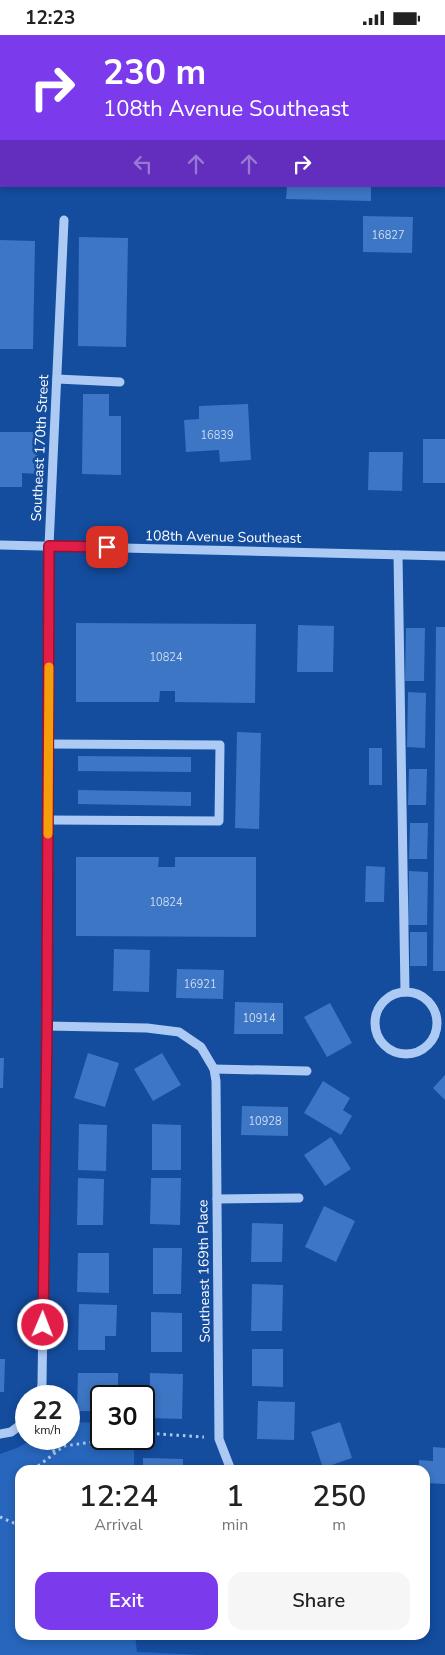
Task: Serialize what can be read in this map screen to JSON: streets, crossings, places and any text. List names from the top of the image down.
{
  "streets": {
    "street": ["Southeast 170th Street", "108th Avenue Southeast", "Southeast 169th Place"]
  },
  "crossings": [
    ["Southeast 170th Street", "108th Avenue Southeast"]
  ],
  "house_numbers": [
    "16827",
    "16839",
    "10824",
    "10824",
    "16921",
    "10914",
    "10928"
  ],
  "page": {
    "status": "12:23",
    "turn": ["230 m", "108th Avenue Southeast"],
    "speed": "22 km/h",
    "limit": "30",
    "eta": [
      "12:24",
      "Arrival",
      "1",
      "min",
      "250",
      "m"
    ],
    "buttons": ["Exit", "Share"]
  }
}
